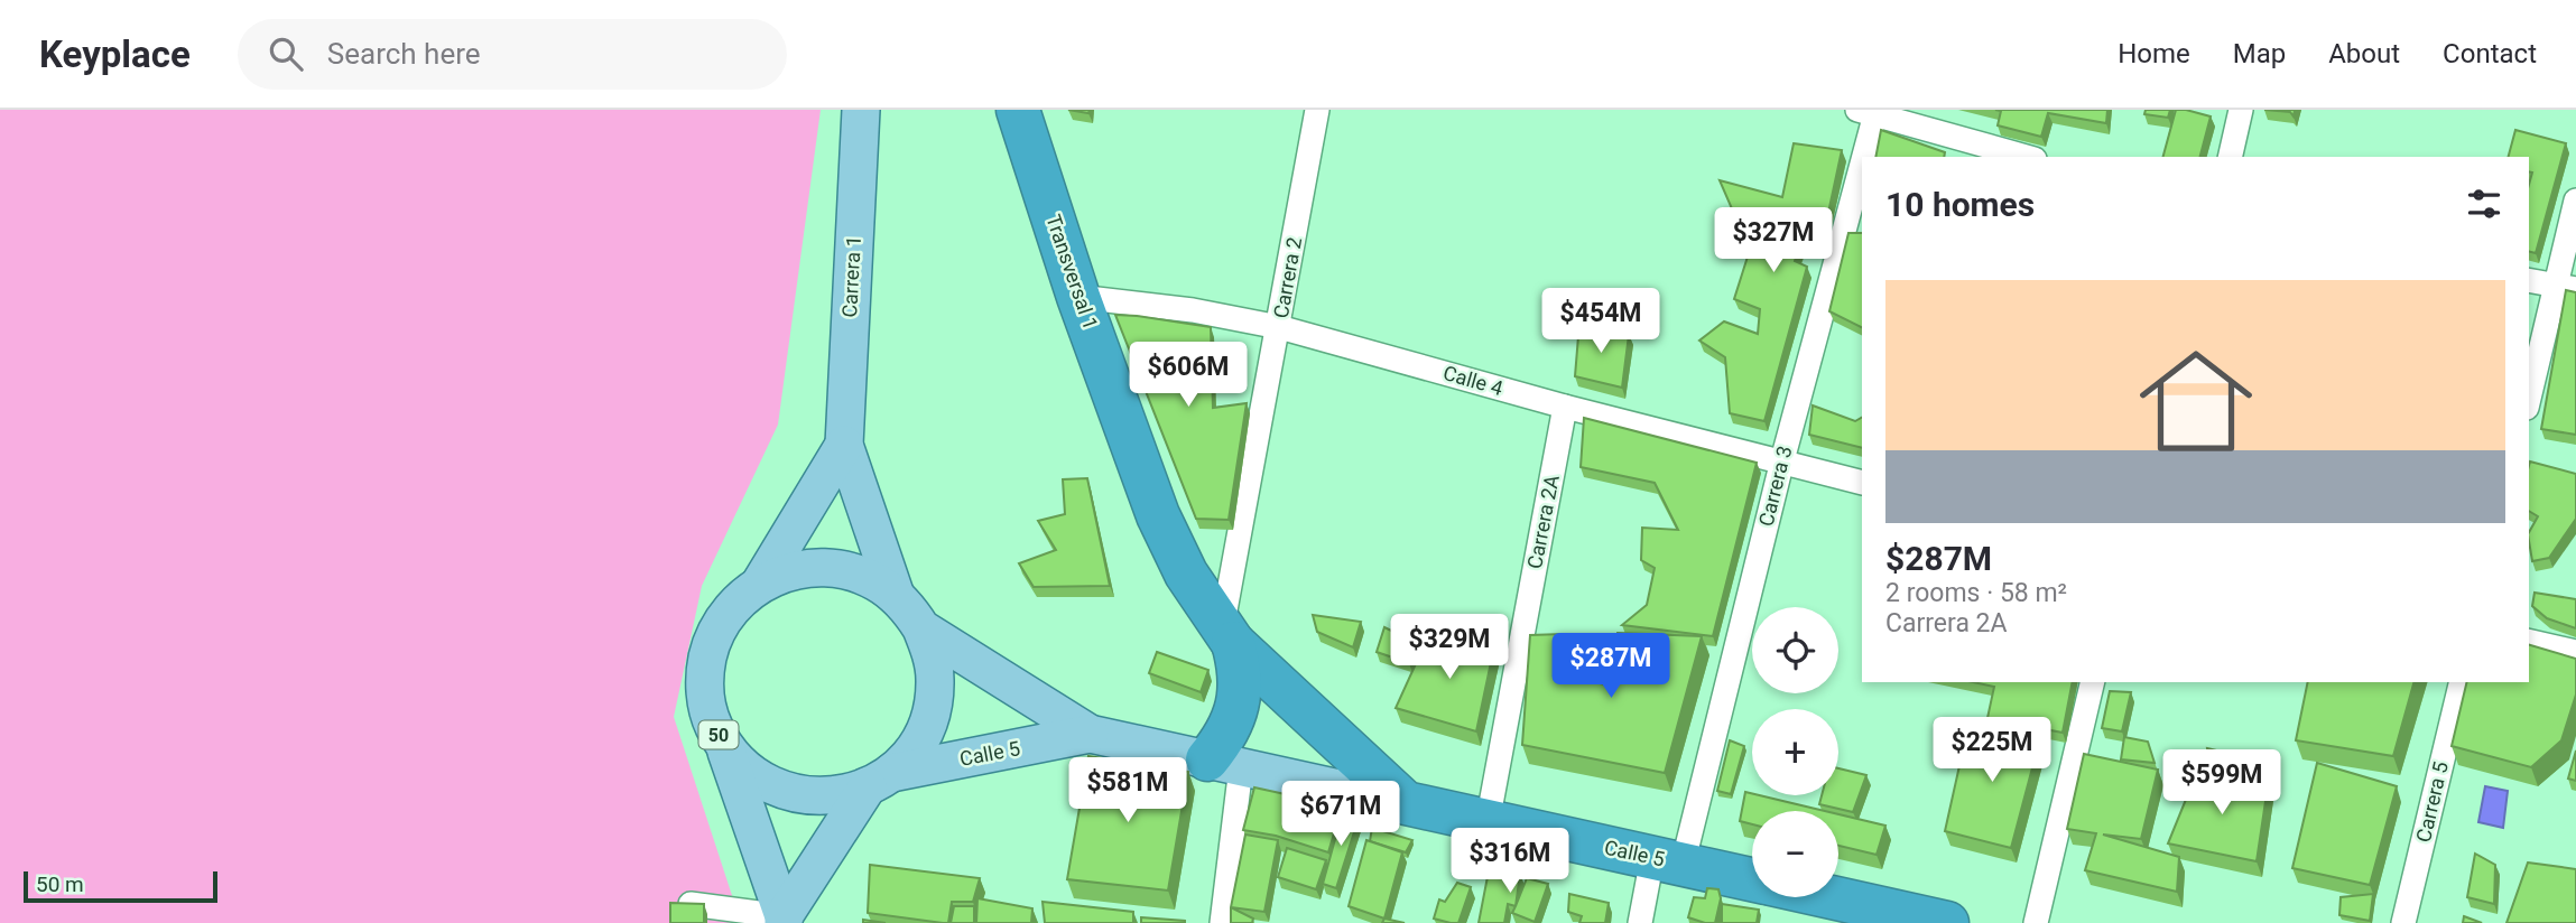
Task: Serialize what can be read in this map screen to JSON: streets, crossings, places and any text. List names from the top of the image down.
{
  "streets": {
    "highway": ["Transversal 1", "50", "Calle 5"],
    "main road": ["Carrera 1"],
    "street": [
      "Carrera 2",
      "Calle 4",
      "Carrera 3",
      "Carrera 2A",
      "Carrera 5"
    ]
  },
  "crossings": [
    ["Transversal 1", "Carrera 2"],
    ["Transversal 1", "Calle 4"],
    ["Transversal 1", "Calle 5"],
    ["Carrera 1", "50"],
    ["Carrera 1", "Calle 5"],
    ["Carrera 2", "Calle 4"],
    ["Calle 4", "Carrera 3"],
    ["Calle 4", "Carrera 2A"],
    ["Carrera 3", "Calle 5"],
    ["Carrera 2A", "Calle 5"],
    ["50", "Calle 5"]
  ],
  "scale_bar": "50 m",
  "page": {
    "header": "Keyplace",
    "search": "Search here",
    "nav": [
      "Home",
      "Map",
      "About",
      "Contact"
    ],
    "heading": "10 homes",
    "price": [
      "$327M",
      "$454M",
      "$606M",
      "$329M",
      "$287M",
      "$225M",
      "$599M",
      "$581M",
      "$671M",
      "$316M"
    ],
    "list": [
      {
        "name": "$287M",
        "note": "2 rooms · 58 m² · Carrera 2A"
      }
    ],
    "map_buttons": ["+", "−"],
    "scale": "50 m"
  }
}
